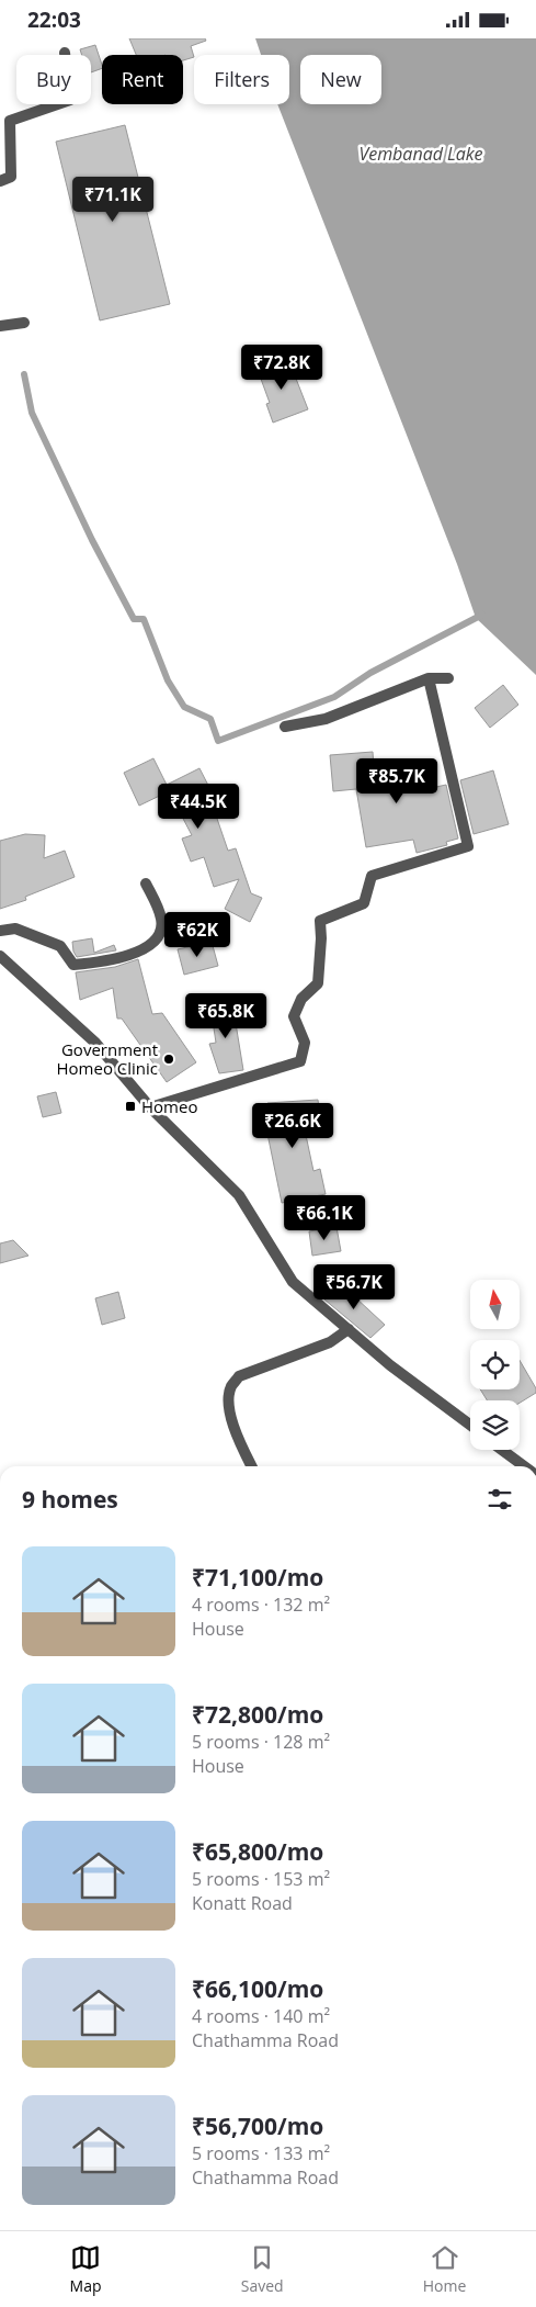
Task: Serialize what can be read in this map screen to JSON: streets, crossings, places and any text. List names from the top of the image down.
{
  "water": ["Vembanad Lake"],
  "places": {
    "other": ["Government Homeo Clinic"],
    "transit": ["Homeo"]
  },
  "north": "top",
  "page": {
    "status": "22:03",
    "chip": [
      "Buy",
      "Rent",
      "Filters",
      "New"
    ],
    "price": [
      "₹71.1K",
      "₹72.8K",
      "₹85.7K",
      "₹44.5K",
      "₹62K",
      "₹65.8K",
      "₹26.6K",
      "₹66.1K",
      "₹56.7K"
    ],
    "heading": "9 homes",
    "list": [
      {
        "name": "₹71,100/mo",
        "note": "4 rooms · 132 m² · House"
      },
      {
        "name": "₹72,800/mo",
        "note": "5 rooms · 128 m² · House"
      },
      {
        "name": "₹65,800/mo",
        "note": "5 rooms · 153 m² · Konatt Road"
      },
      {
        "name": "₹66,100/mo",
        "note": "4 rooms · 140 m² · Chathamma Road"
      },
      {
        "name": "₹56,700/mo",
        "note": "5 rooms · 133 m² · Chathamma Road"
      }
    ],
    "tabs": ["Map", "Saved", "Home"]
  }
}
